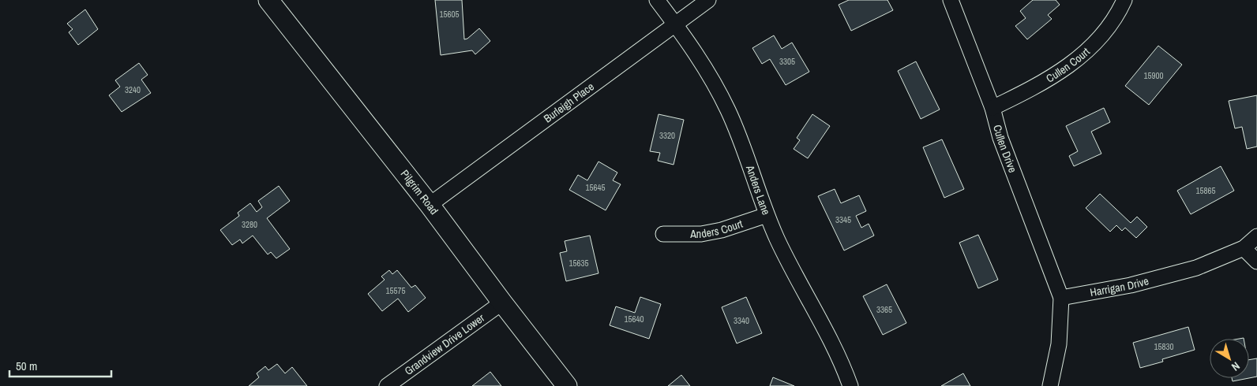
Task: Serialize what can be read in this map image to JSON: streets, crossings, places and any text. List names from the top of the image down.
{
  "streets": {
    "main road": ["Pilgrim Road"],
    "street": [
      "Cullen Court",
      "Burleigh Place",
      "Cullen Drive",
      "Anders Lane",
      "Anders Court",
      "Harrigan Drive",
      "Grandview Drive Lower"
    ]
  },
  "crossings": [
    ["Cullen Court", "Cullen Drive"],
    ["Burleigh Place", "Anders Lane"],
    ["Burleigh Place", "Pilgrim Road"],
    ["Cullen Drive", "Harrigan Drive"],
    ["Anders Lane", "Anders Court"],
    ["Pilgrim Road", "Grandview Drive Lower"]
  ],
  "house_numbers": [
    "15605",
    "3305",
    "15900",
    "3240",
    "3320",
    "15645",
    "15865",
    "3345",
    "3280",
    "15635",
    "15575",
    "3365",
    "15640",
    "3340",
    "15830"
  ],
  "scale_bar": "50 m",
  "north": "bottom right"
}
